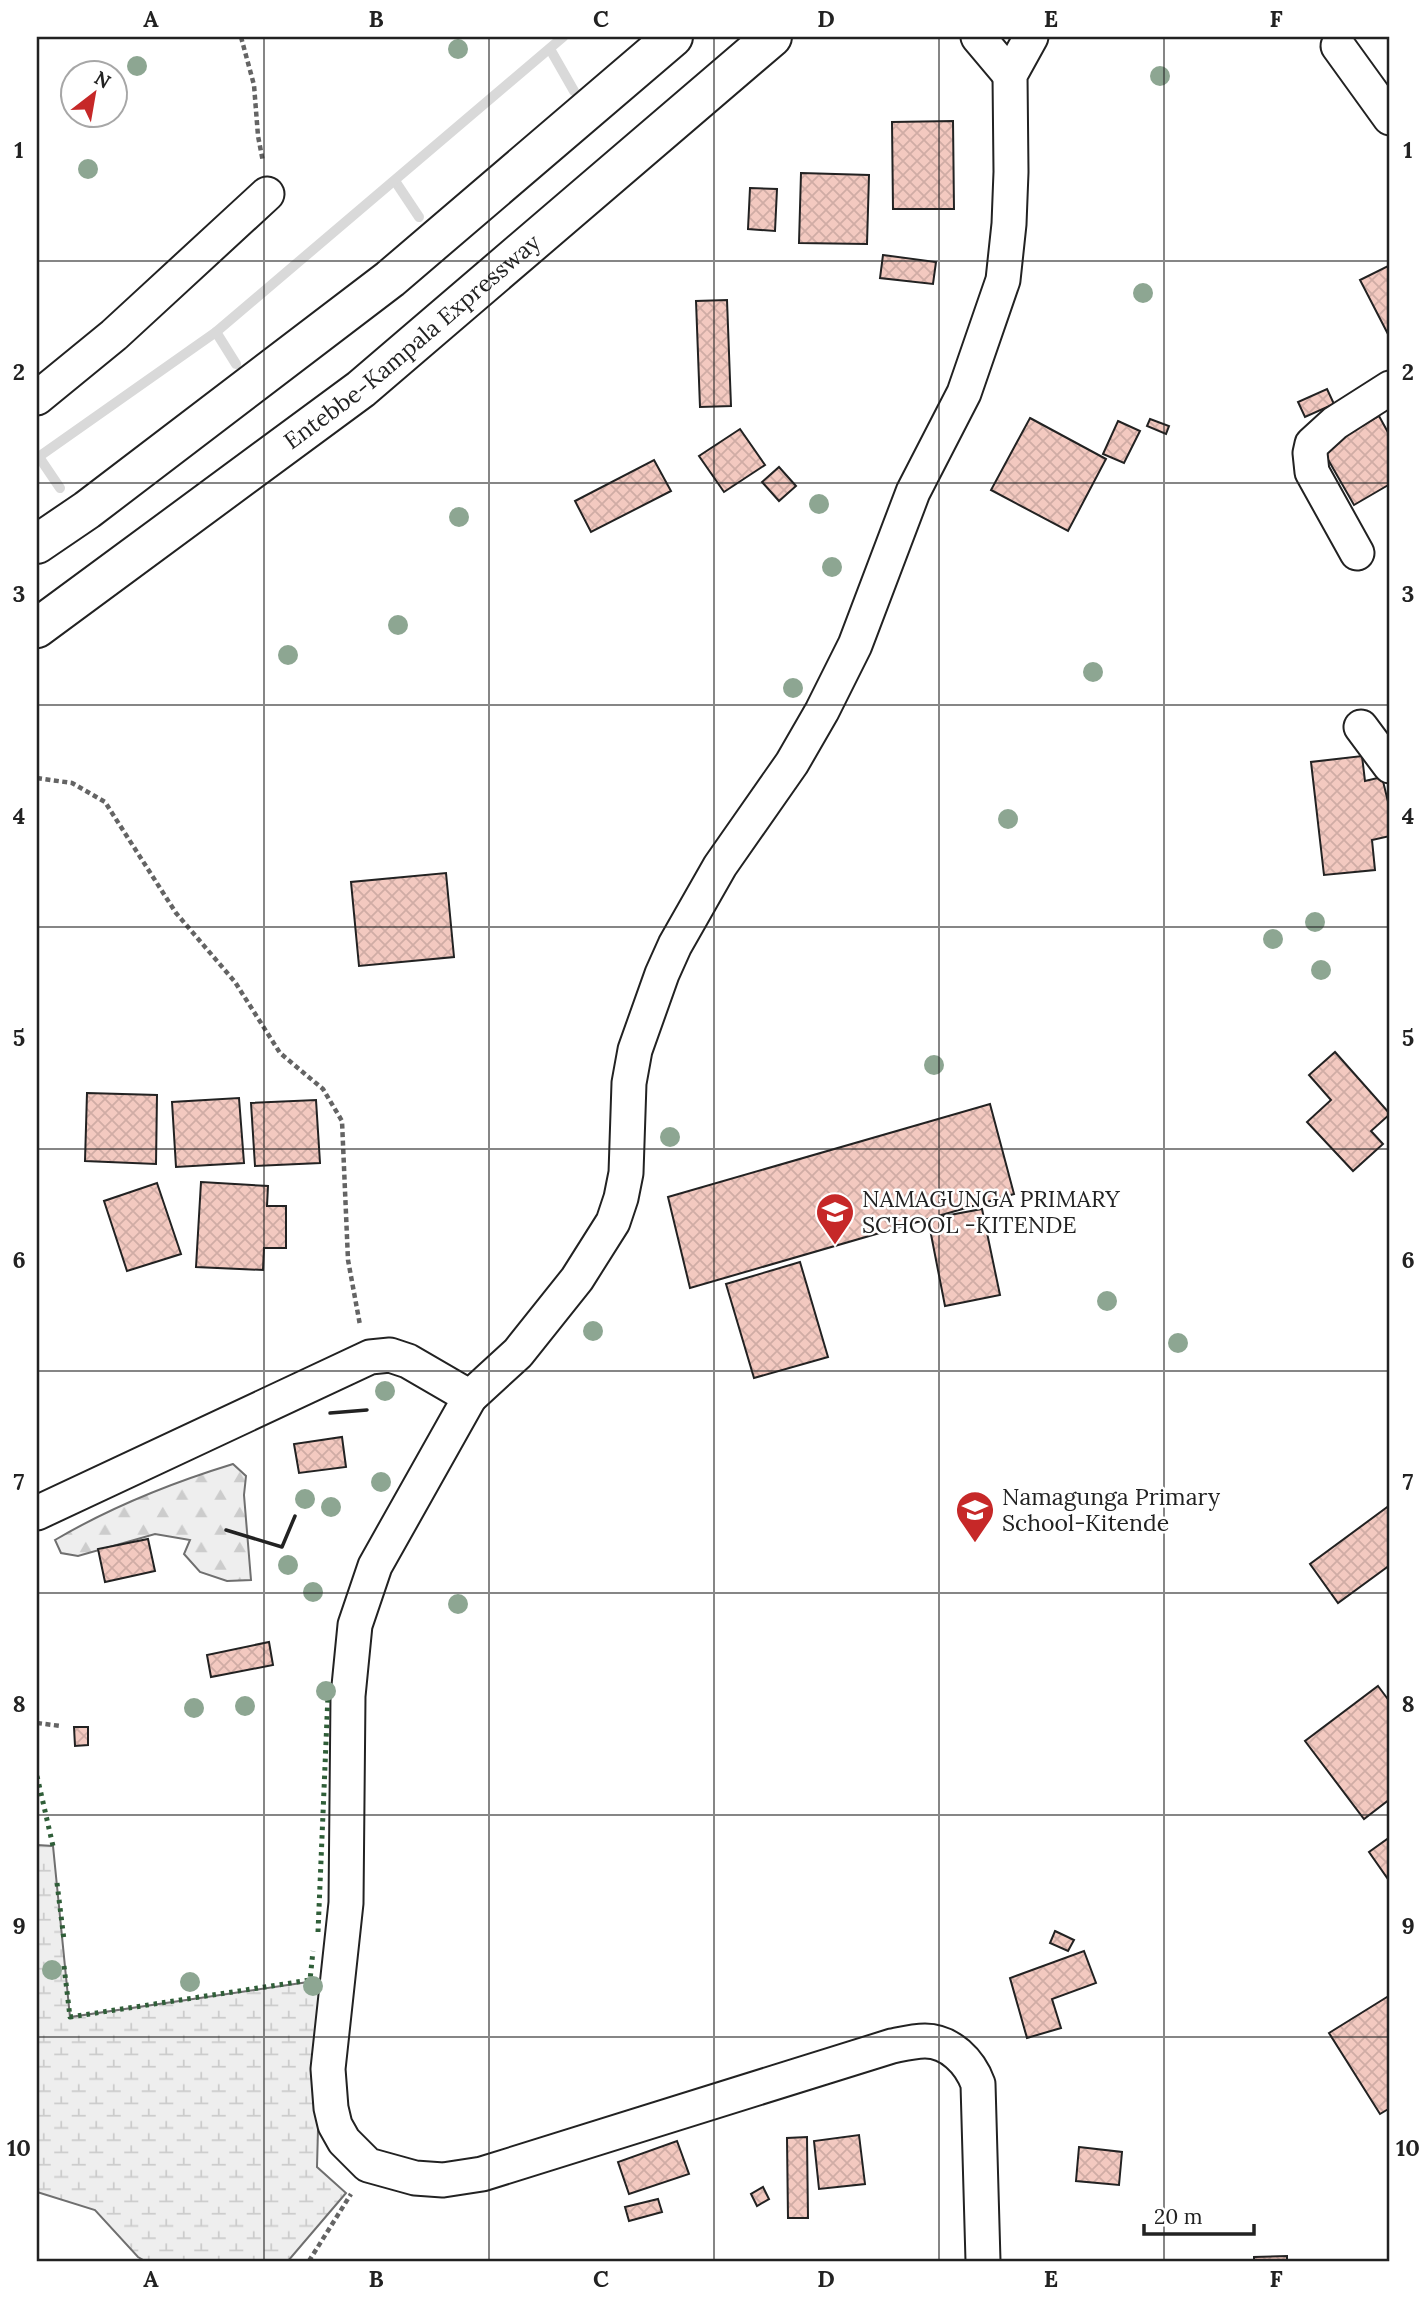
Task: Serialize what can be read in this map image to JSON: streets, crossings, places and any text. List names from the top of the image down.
{
  "streets": {
    "highway": ["Entebbe-Kampala Expressway"]
  },
  "places": {
    "school or university": ["NAMAGUNGA PRIMARY SCHOOL -KITENDE", "Namagunga Primary School-Kitende"]
  },
  "scale_bar": "20 m",
  "north": "top right",
  "grid": {
    "columns": [
      "A",
      "B",
      "C",
      "D",
      "E",
      "F"
    ],
    "rows": [
      "1",
      "2",
      "3",
      "4",
      "5",
      "6",
      "7",
      "8",
      "9",
      "10"
    ]
  }
}
